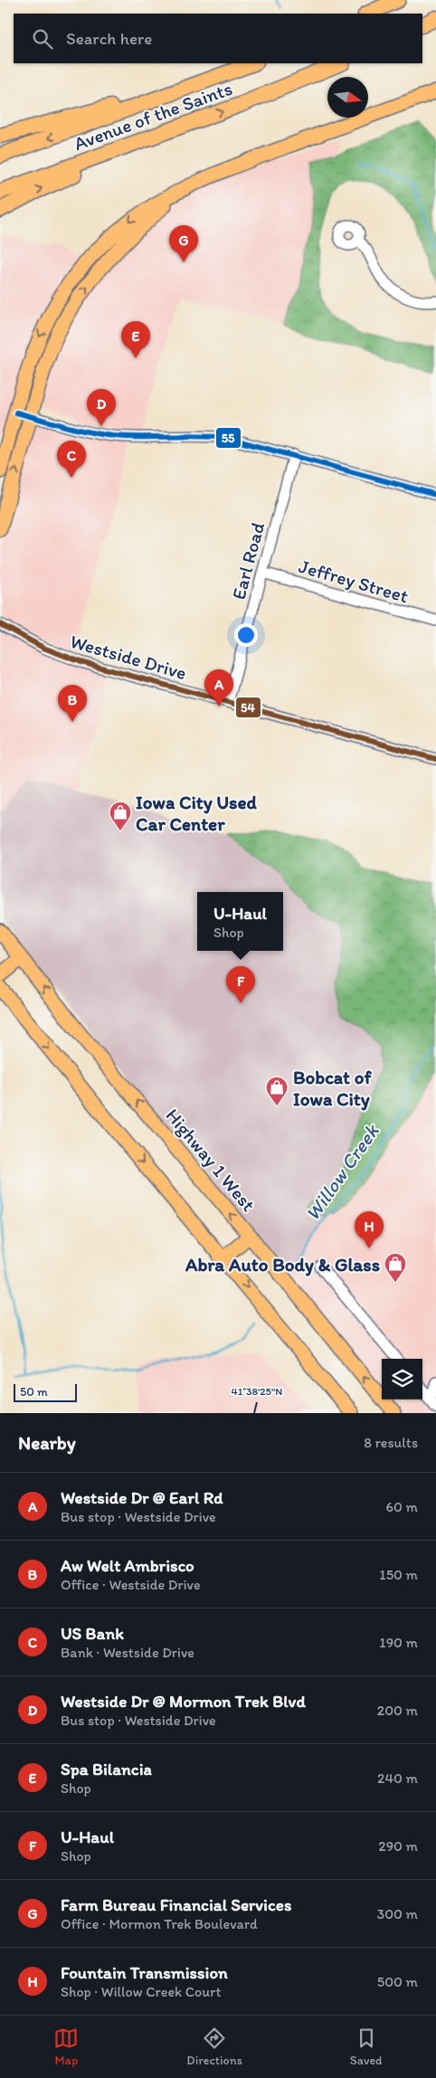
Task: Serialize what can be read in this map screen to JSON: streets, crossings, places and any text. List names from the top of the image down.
{
  "streets": {
    "highway": ["Avenue of the Saints"],
    "main road": ["Highway 1 West"],
    "street": ["Earl Road", "Jeffrey Street", "Westside Drive"]
  },
  "crossings": [
    ["Earl Road", "Jeffrey Street"],
    ["Earl Road", "Westside Drive"]
  ],
  "water": ["Willow Creek"],
  "places": {
    "shop": ["Iowa City Used Car Center", "Bobcat of Iowa City", "Abra Auto Body & Glass"]
  },
  "lines": ["transit line 55", "transit line 54"],
  "scale_bar": "50 m",
  "north": "right",
  "page": {
    "search": "Search here",
    "pins": [
      "G",
      "E",
      "D",
      "C",
      "A",
      "B",
      "F",
      "H"
    ],
    "popup": ["U-Haul", "Shop"],
    "scale": "50 m",
    "heading": ["Nearby", "8 results"],
    "list": [
      {
        "mark": "A",
        "name": "Westside Dr @ Earl Rd",
        "note": "Bus stop · Westside Drive",
        "value": "60 m"
      },
      {
        "mark": "B",
        "name": "Aw Welt Ambrisco",
        "note": "Office · Westside Drive",
        "value": "150 m"
      },
      {
        "mark": "C",
        "name": "US Bank",
        "note": "Bank · Westside Drive",
        "value": "190 m"
      },
      {
        "mark": "D",
        "name": "Westside Dr @ Mormon Trek Blvd",
        "note": "Bus stop · Westside Drive",
        "value": "200 m"
      },
      {
        "mark": "E",
        "name": "Spa Bilancia",
        "note": "Shop",
        "value": "240 m"
      },
      {
        "mark": "F",
        "name": "U-Haul",
        "note": "Shop",
        "value": "290 m"
      },
      {
        "mark": "G",
        "name": "Farm Bureau Financial Services",
        "note": "Office · Mormon Trek Boulevard",
        "value": "300 m"
      },
      {
        "mark": "H",
        "name": "Fountain Transmission",
        "note": "Shop · Willow Creek Court",
        "value": "500 m"
      }
    ],
    "nav": ["Map", "Directions", "Saved"]
  },
  "coordinates": ["41°38'25\"N"]
}
